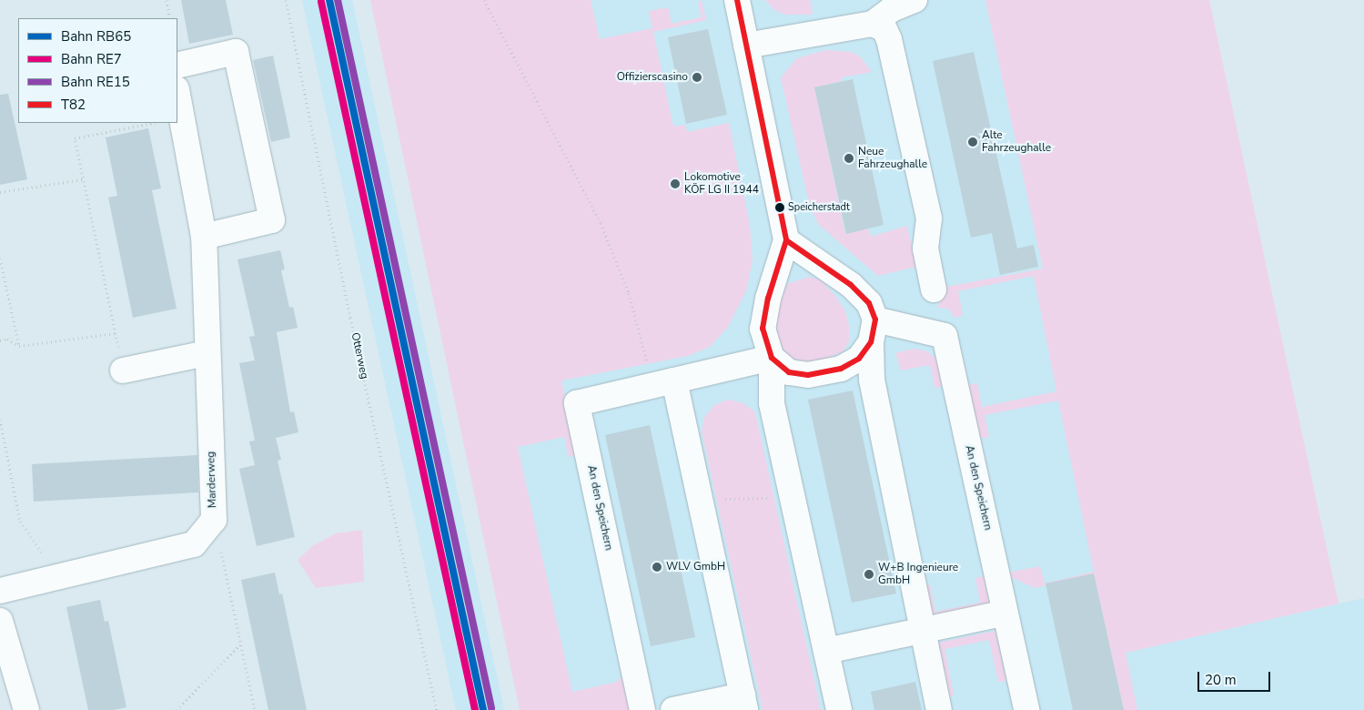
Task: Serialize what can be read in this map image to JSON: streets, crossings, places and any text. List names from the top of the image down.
{
  "streets": {
    "street": ["Marderweg", "An den Speichern"],
    "path": ["Otterweg"]
  },
  "places": [
    "Offizierscasino",
    "Alte Fahrzeughalle",
    "Neue Fahrzeughalle",
    "Lokomotive KÖF LG II 1944",
    "Speicherstadt",
    "WLV GmbH",
    "W+B Ingenieure GmbH"
  ],
  "lines": [
    "rail line RB65",
    "rail line RE15",
    "transit line T82",
    "rail line RE7"
  ],
  "legend": [
    "Bahn RB65",
    "Bahn RE7",
    "Bahn RE15",
    "T82"
  ],
  "scale_bar": "20 m"
}
